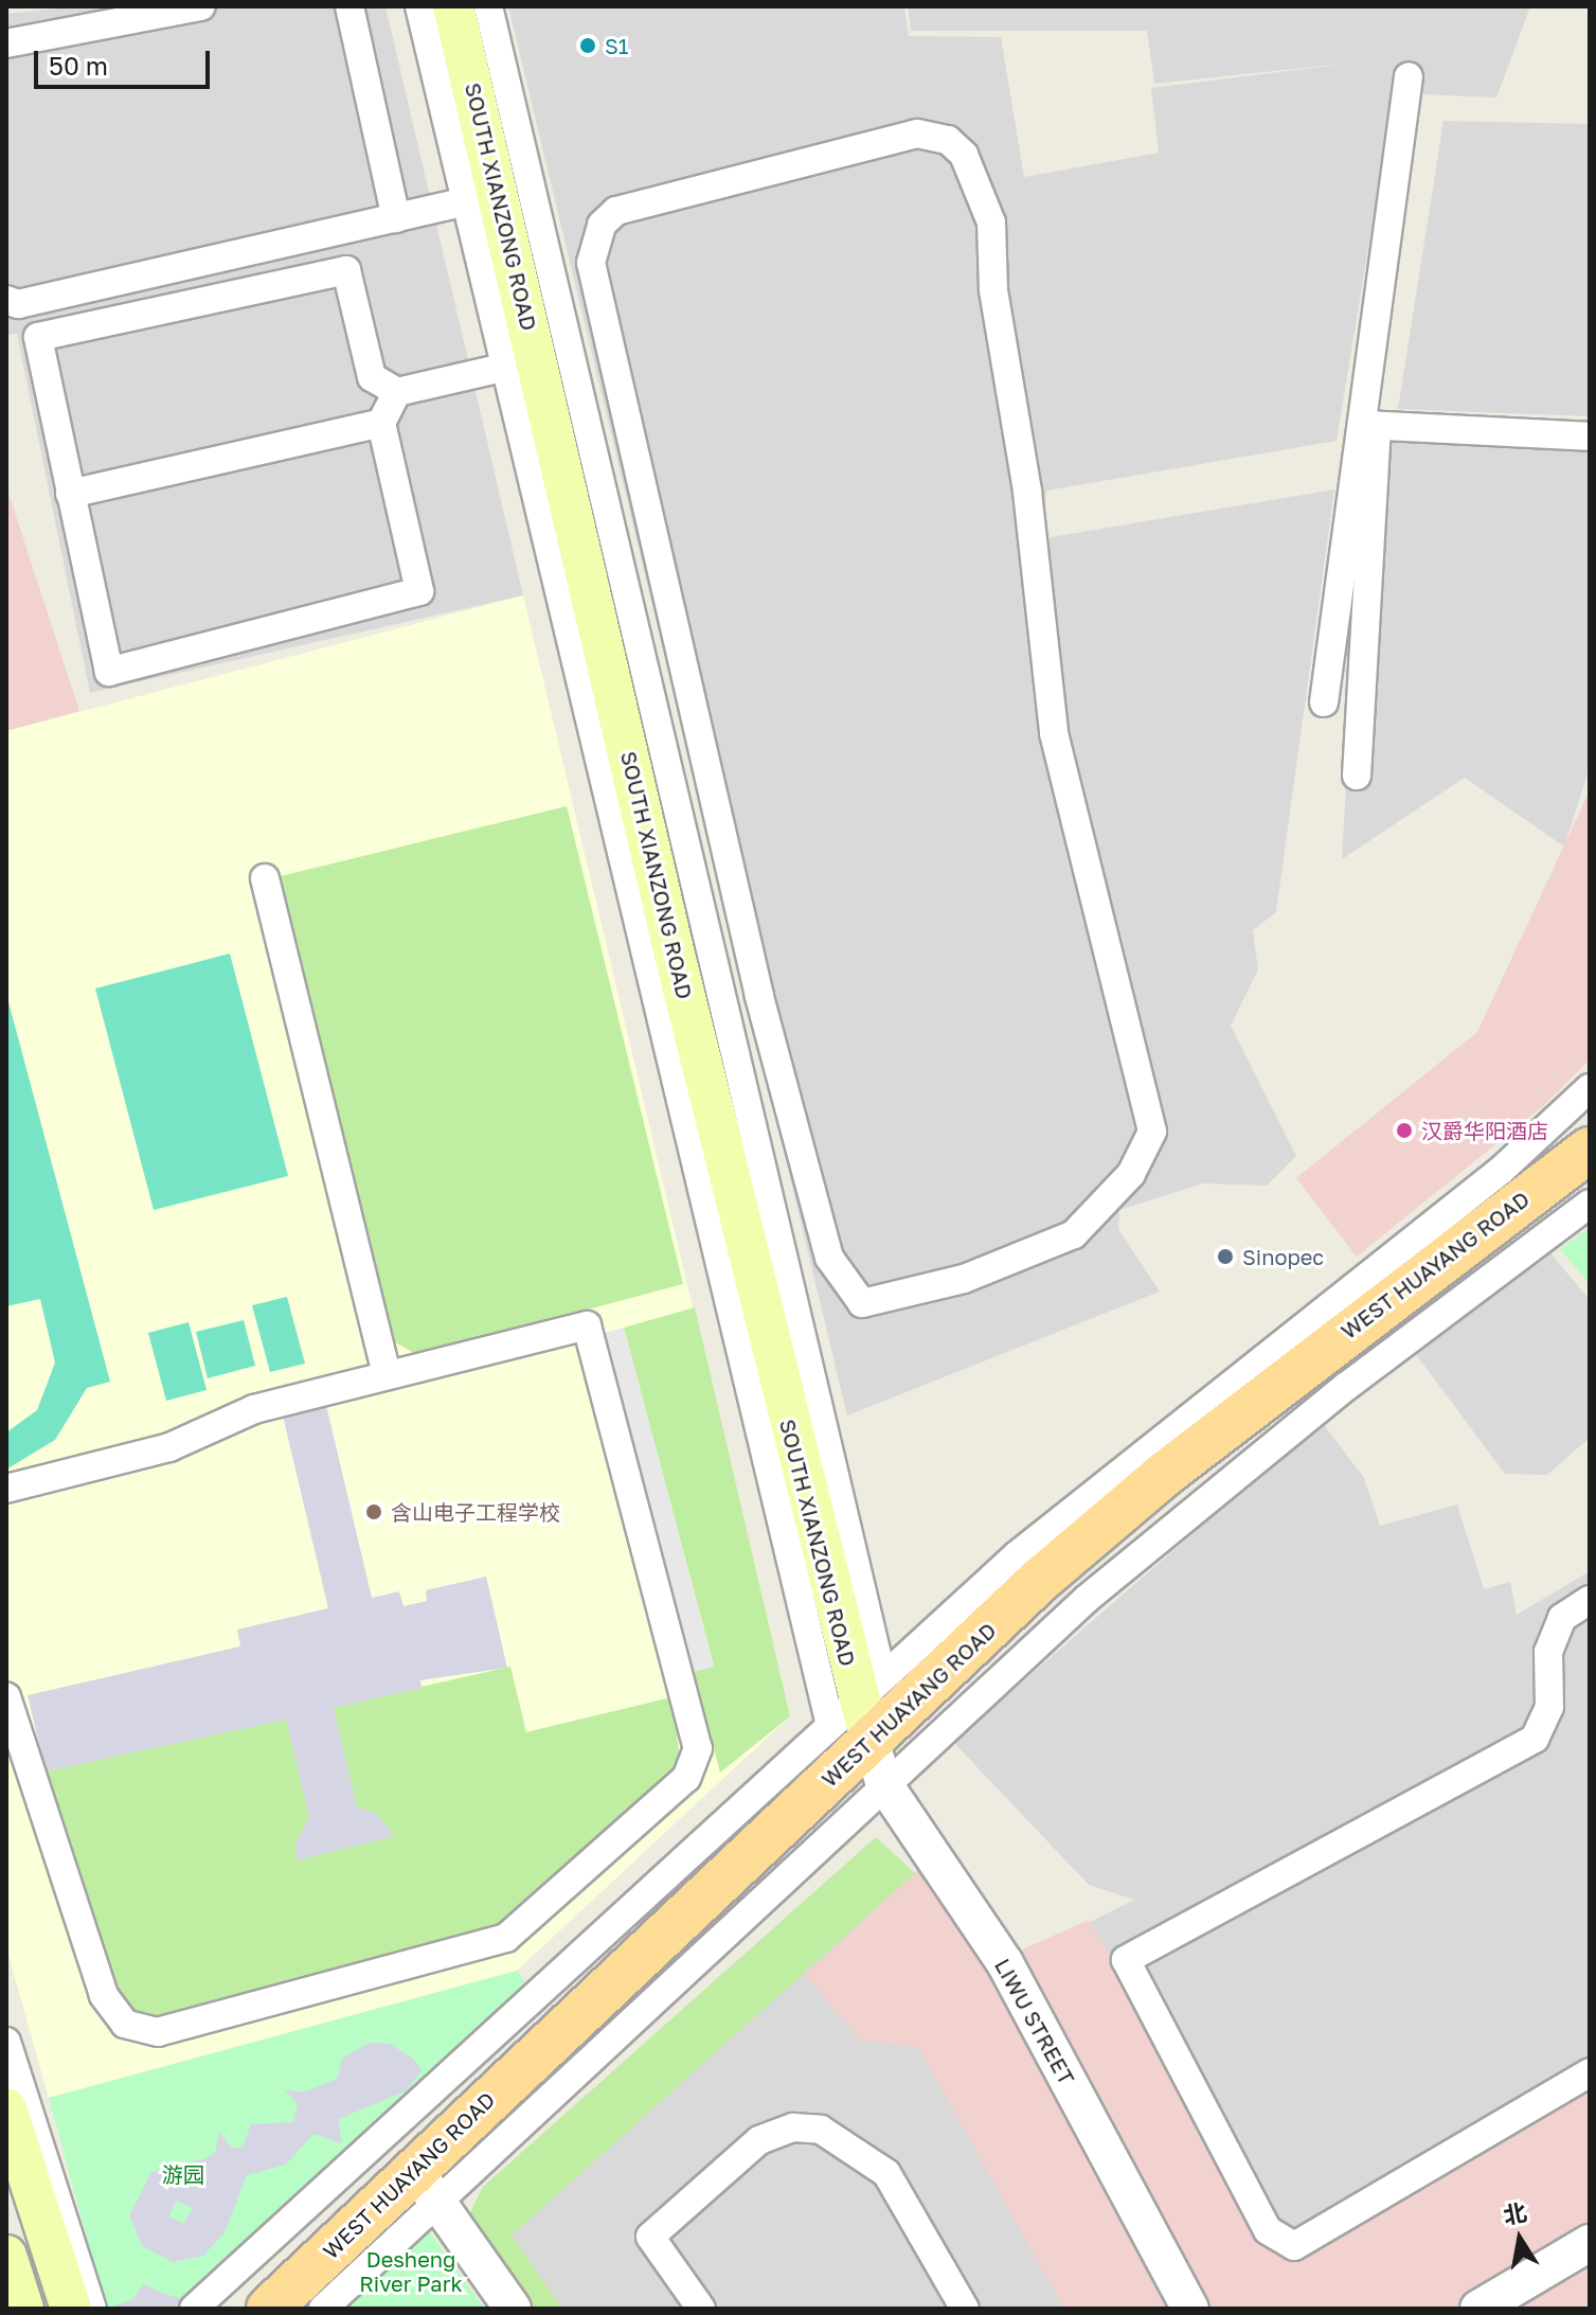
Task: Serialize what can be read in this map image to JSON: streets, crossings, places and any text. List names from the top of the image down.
{
  "streets": {
    "main road": ["SOUTH XIANZONG ROAD", "WEST HUAYANG ROAD"],
    "street": ["LIWU STREET"]
  },
  "crossings": [
    ["SOUTH XIANZONG ROAD", "WEST HUAYANG ROAD"],
    ["SOUTH XIANZONG ROAD", "LIWU STREET"],
    ["WEST HUAYANG ROAD", "LIWU STREET"]
  ],
  "parks": ["游园", "Desheng River Park"],
  "places": [
    "S1",
    "汉爵华阳酒店",
    "Sinopec",
    "含山电子工程学校"
  ],
  "scale_bar": "50 m",
  "north": "top"
}
